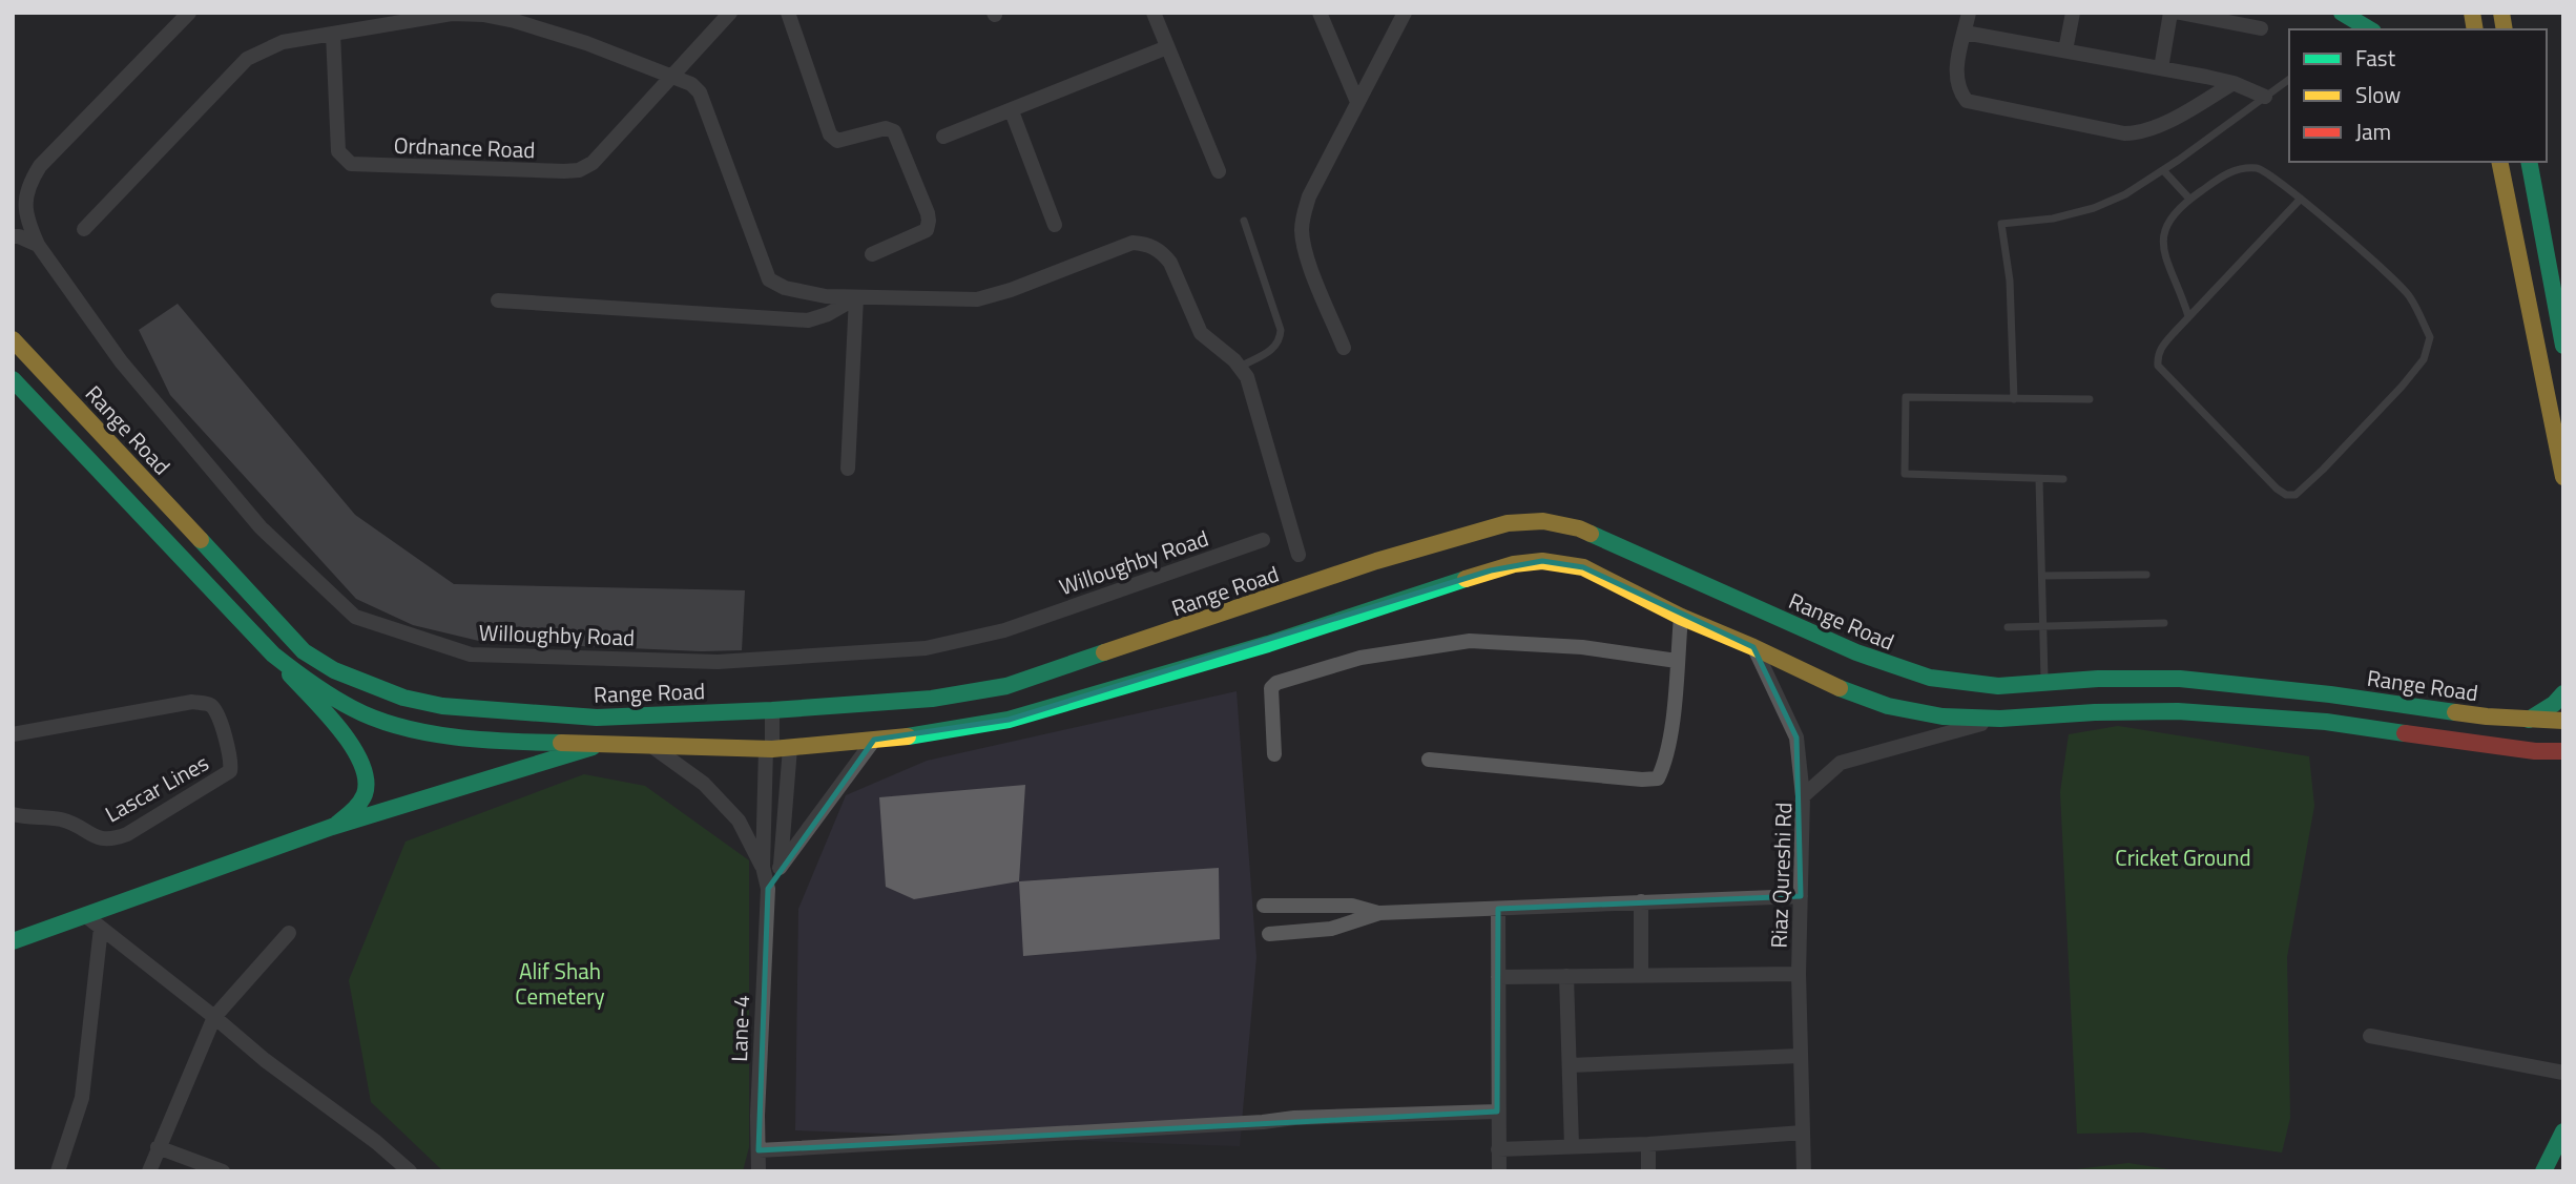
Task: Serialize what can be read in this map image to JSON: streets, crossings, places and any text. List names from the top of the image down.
{
  "streets": {
    "main road": ["Range Road"],
    "street": [
      "Ordnance Road",
      "Willoughby Road",
      "Lascar Lines",
      "Riaz Qureshi Rd",
      "Lane-4"
    ]
  },
  "crossings": [
    ["Range Road", "Lane-4"]
  ],
  "parks": ["Cricket Ground", "Alif Shah Cemetery"],
  "legend": ["Fast", "Slow", "Jam"]
}
